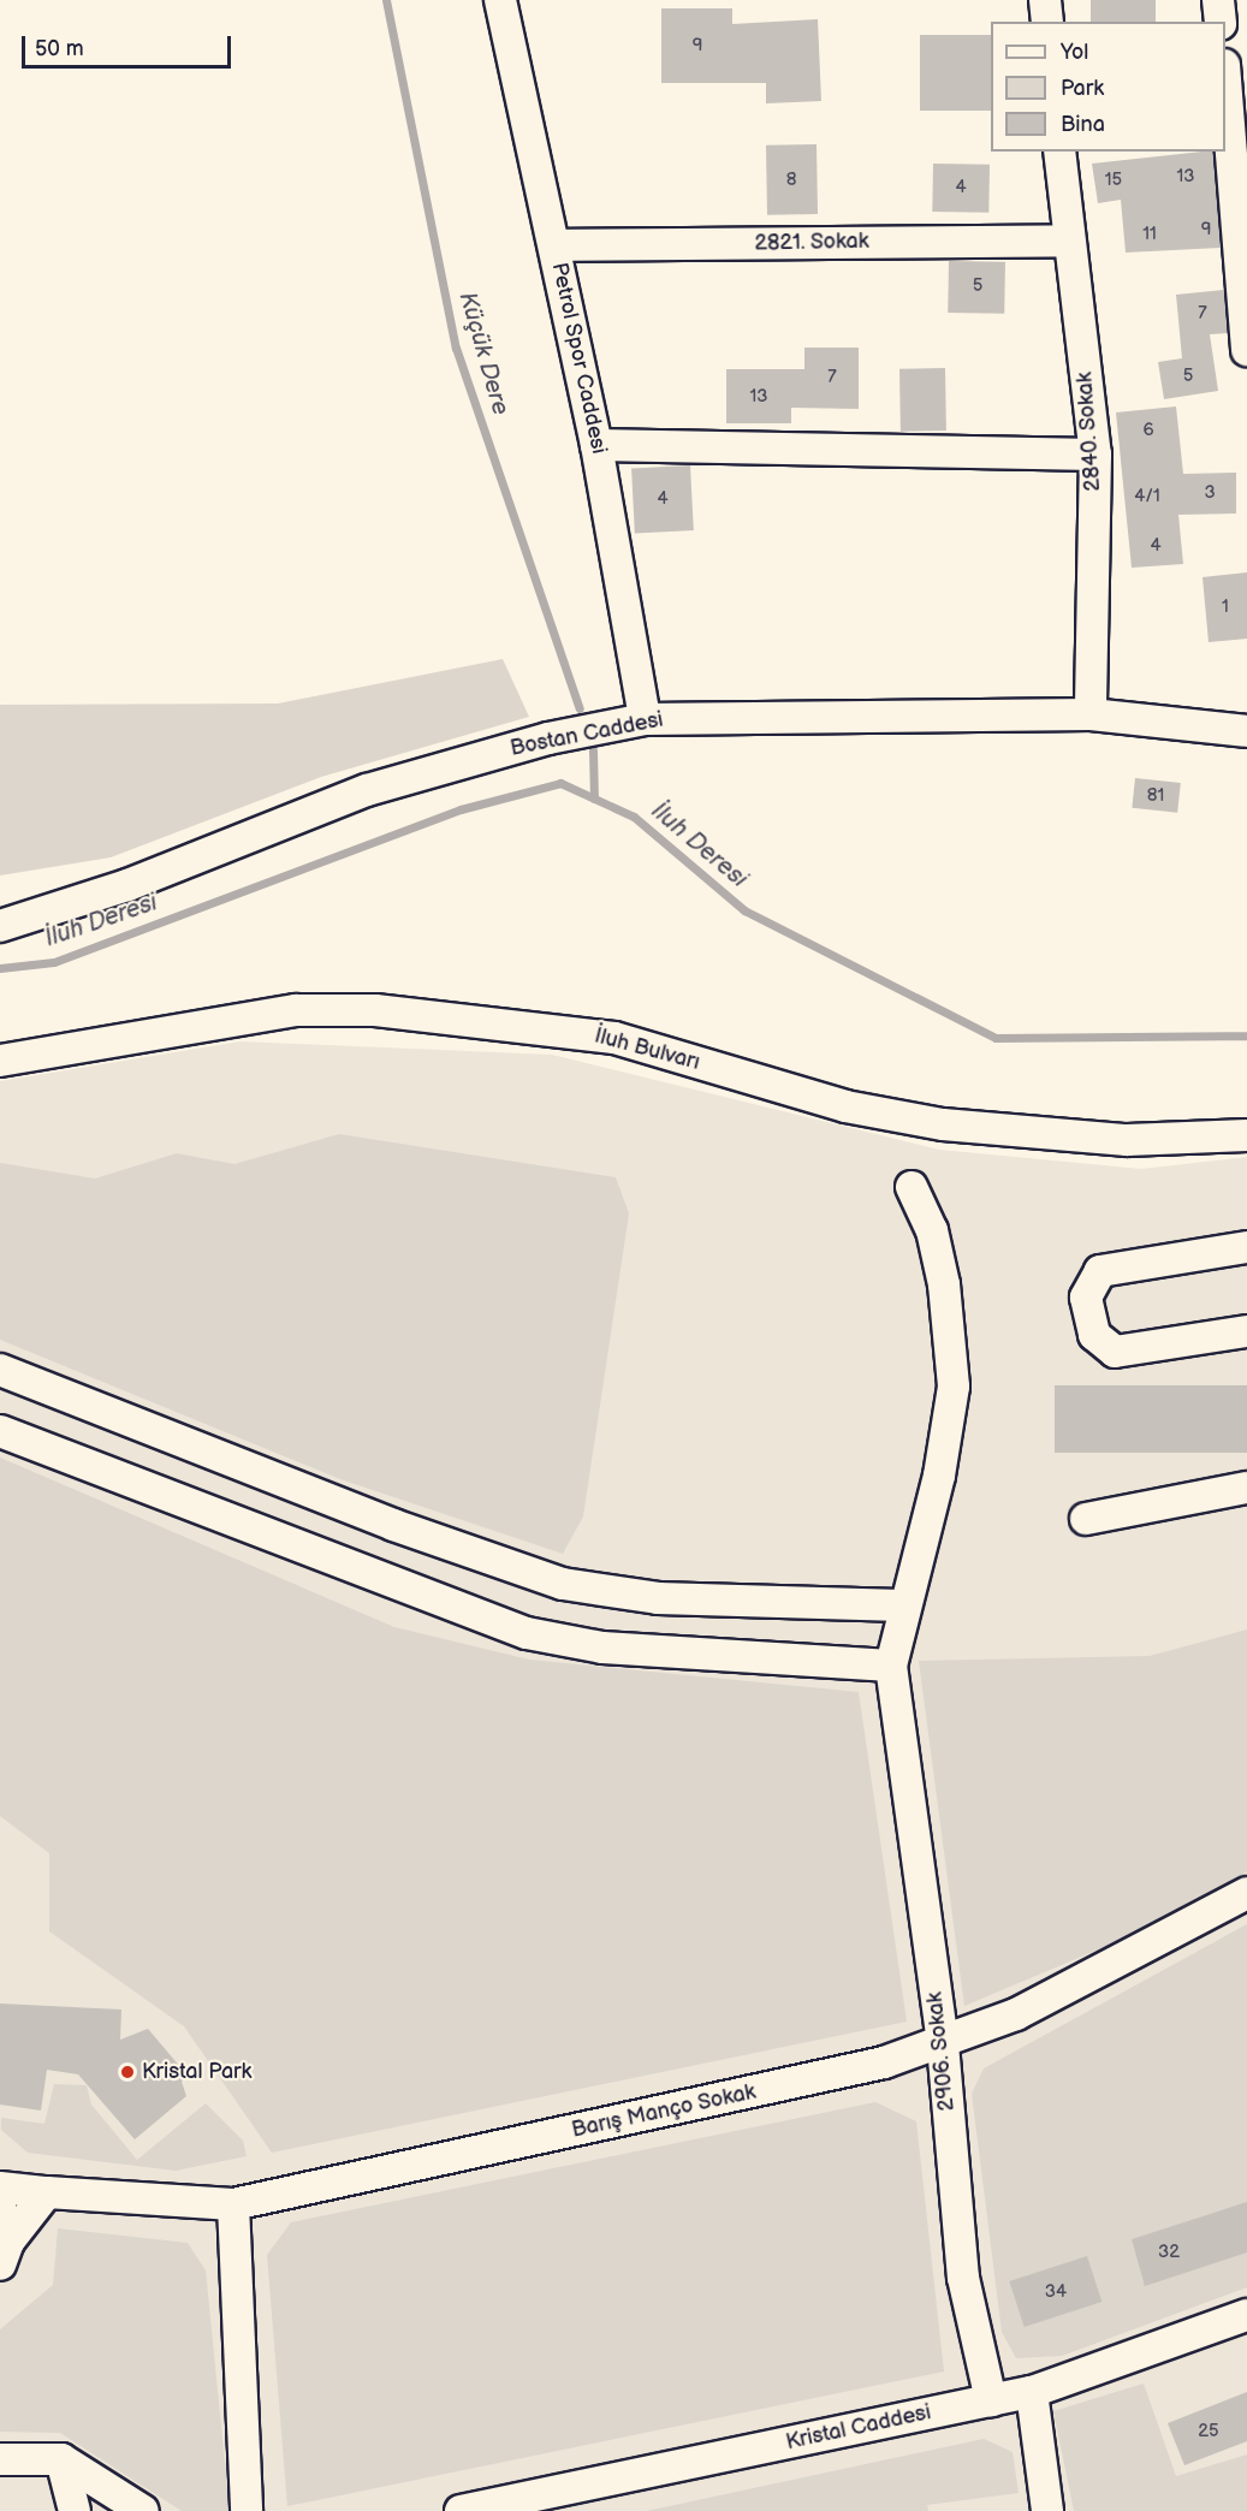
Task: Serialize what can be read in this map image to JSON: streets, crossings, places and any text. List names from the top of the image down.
{
  "streets": {
    "street": [
      "2821. Sokak",
      "Petrol Spor Caddesi",
      "2840. Sokak",
      "Bostan Caddesi",
      "İluh Bulvarı",
      "2906. Sokak",
      "Barış Manço Sokak",
      "Kristal Caddesi"
    ]
  },
  "crossings": [
    ["2821. Sokak", "Petrol Spor Caddesi"],
    ["2821. Sokak", "2840. Sokak"],
    ["Petrol Spor Caddesi", "Bostan Caddesi"],
    ["2840. Sokak", "Bostan Caddesi"],
    ["2906. Sokak", "Barış Manço Sokak"],
    ["2906. Sokak", "Kristal Caddesi"]
  ],
  "water": ["Küçük Dere", "İluh Deresi"],
  "places": ["Kristal Park"],
  "house_numbers": [
    "9",
    "13",
    "8",
    "15",
    "4",
    "9",
    "11",
    "5",
    "7",
    "5",
    "7",
    "13",
    "6",
    "3",
    "4/1",
    "4",
    "4",
    "1",
    "81",
    "32",
    "34",
    "25"
  ],
  "legend": ["Yol", "Park", "Bina"],
  "scale_bar": "50 m"
}
